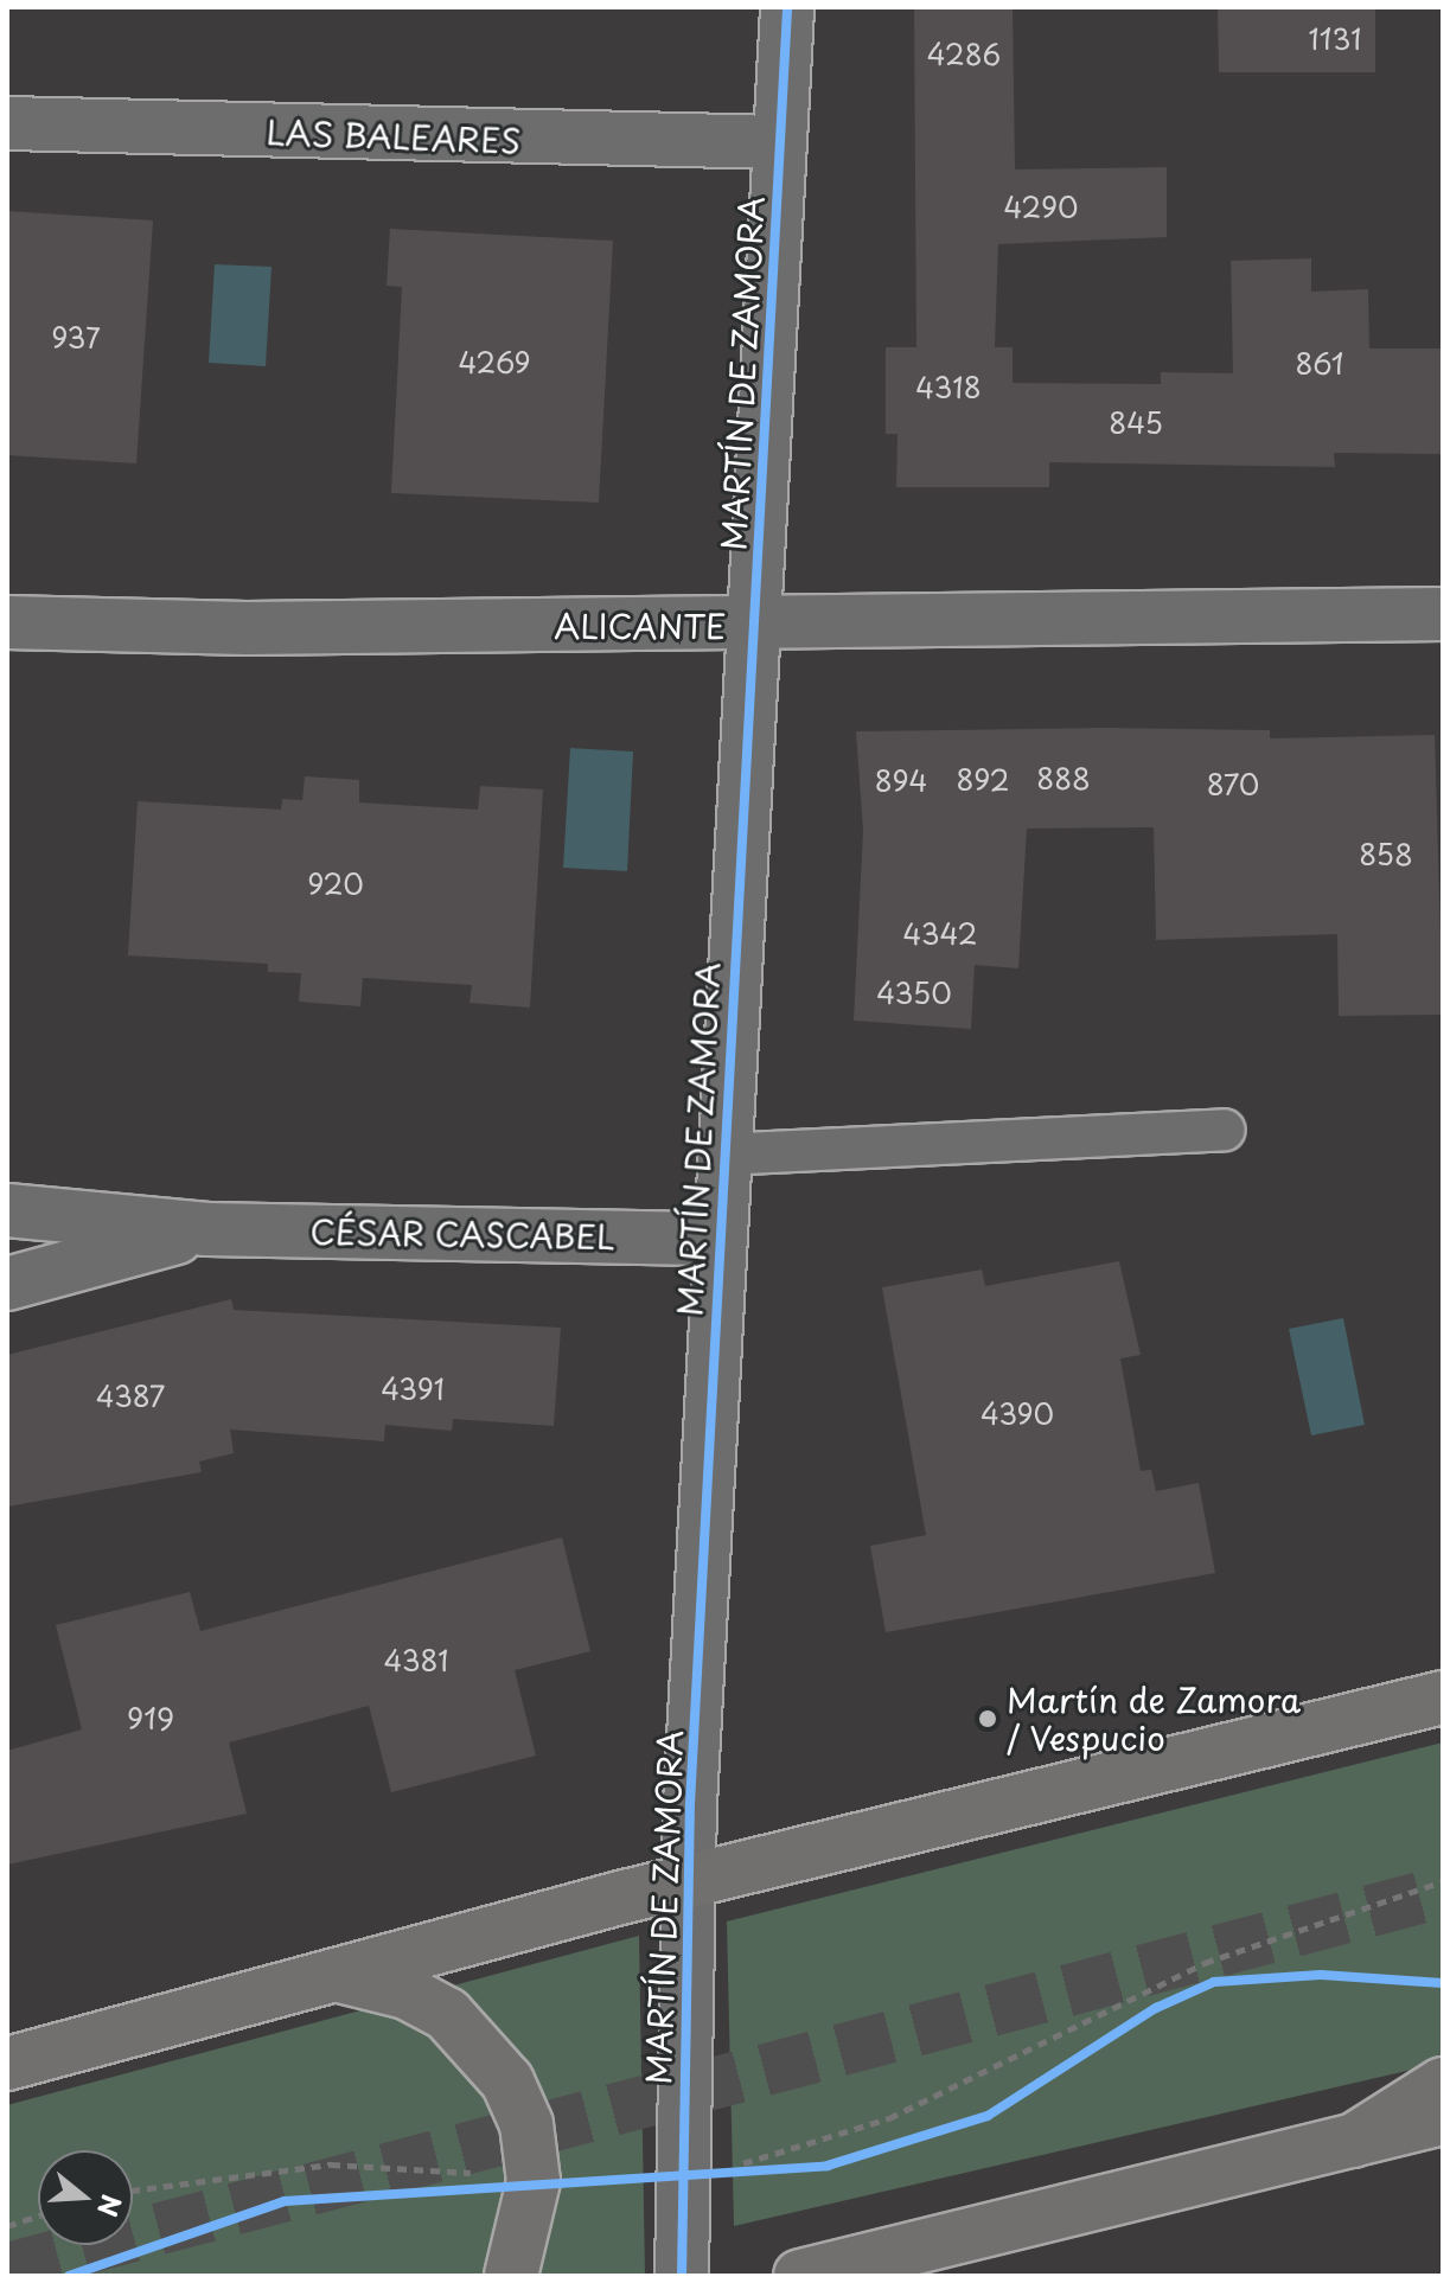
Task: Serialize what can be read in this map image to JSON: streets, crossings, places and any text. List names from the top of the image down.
{
  "streets": {
    "street": [
      "LAS BALEARES",
      "MARTÍN DE ZAMORA",
      "ALICANTE",
      "CÉSAR CASCABEL"
    ]
  },
  "crossings": [
    ["LAS BALEARES", "MARTÍN DE ZAMORA"],
    ["MARTÍN DE ZAMORA", "ALICANTE"],
    ["MARTÍN DE ZAMORA", "CÉSAR CASCABEL"]
  ],
  "places": ["Martín de Zamora / Vespucio"],
  "house_numbers": [
    "1131",
    "4286",
    "4290",
    "937",
    "4269",
    "861",
    "4318",
    "845",
    "888",
    "892",
    "894",
    "870",
    "858",
    "920",
    "4342",
    "4350",
    "4391",
    "4387",
    "4390",
    "4381",
    "919"
  ],
  "north": "right"
}
